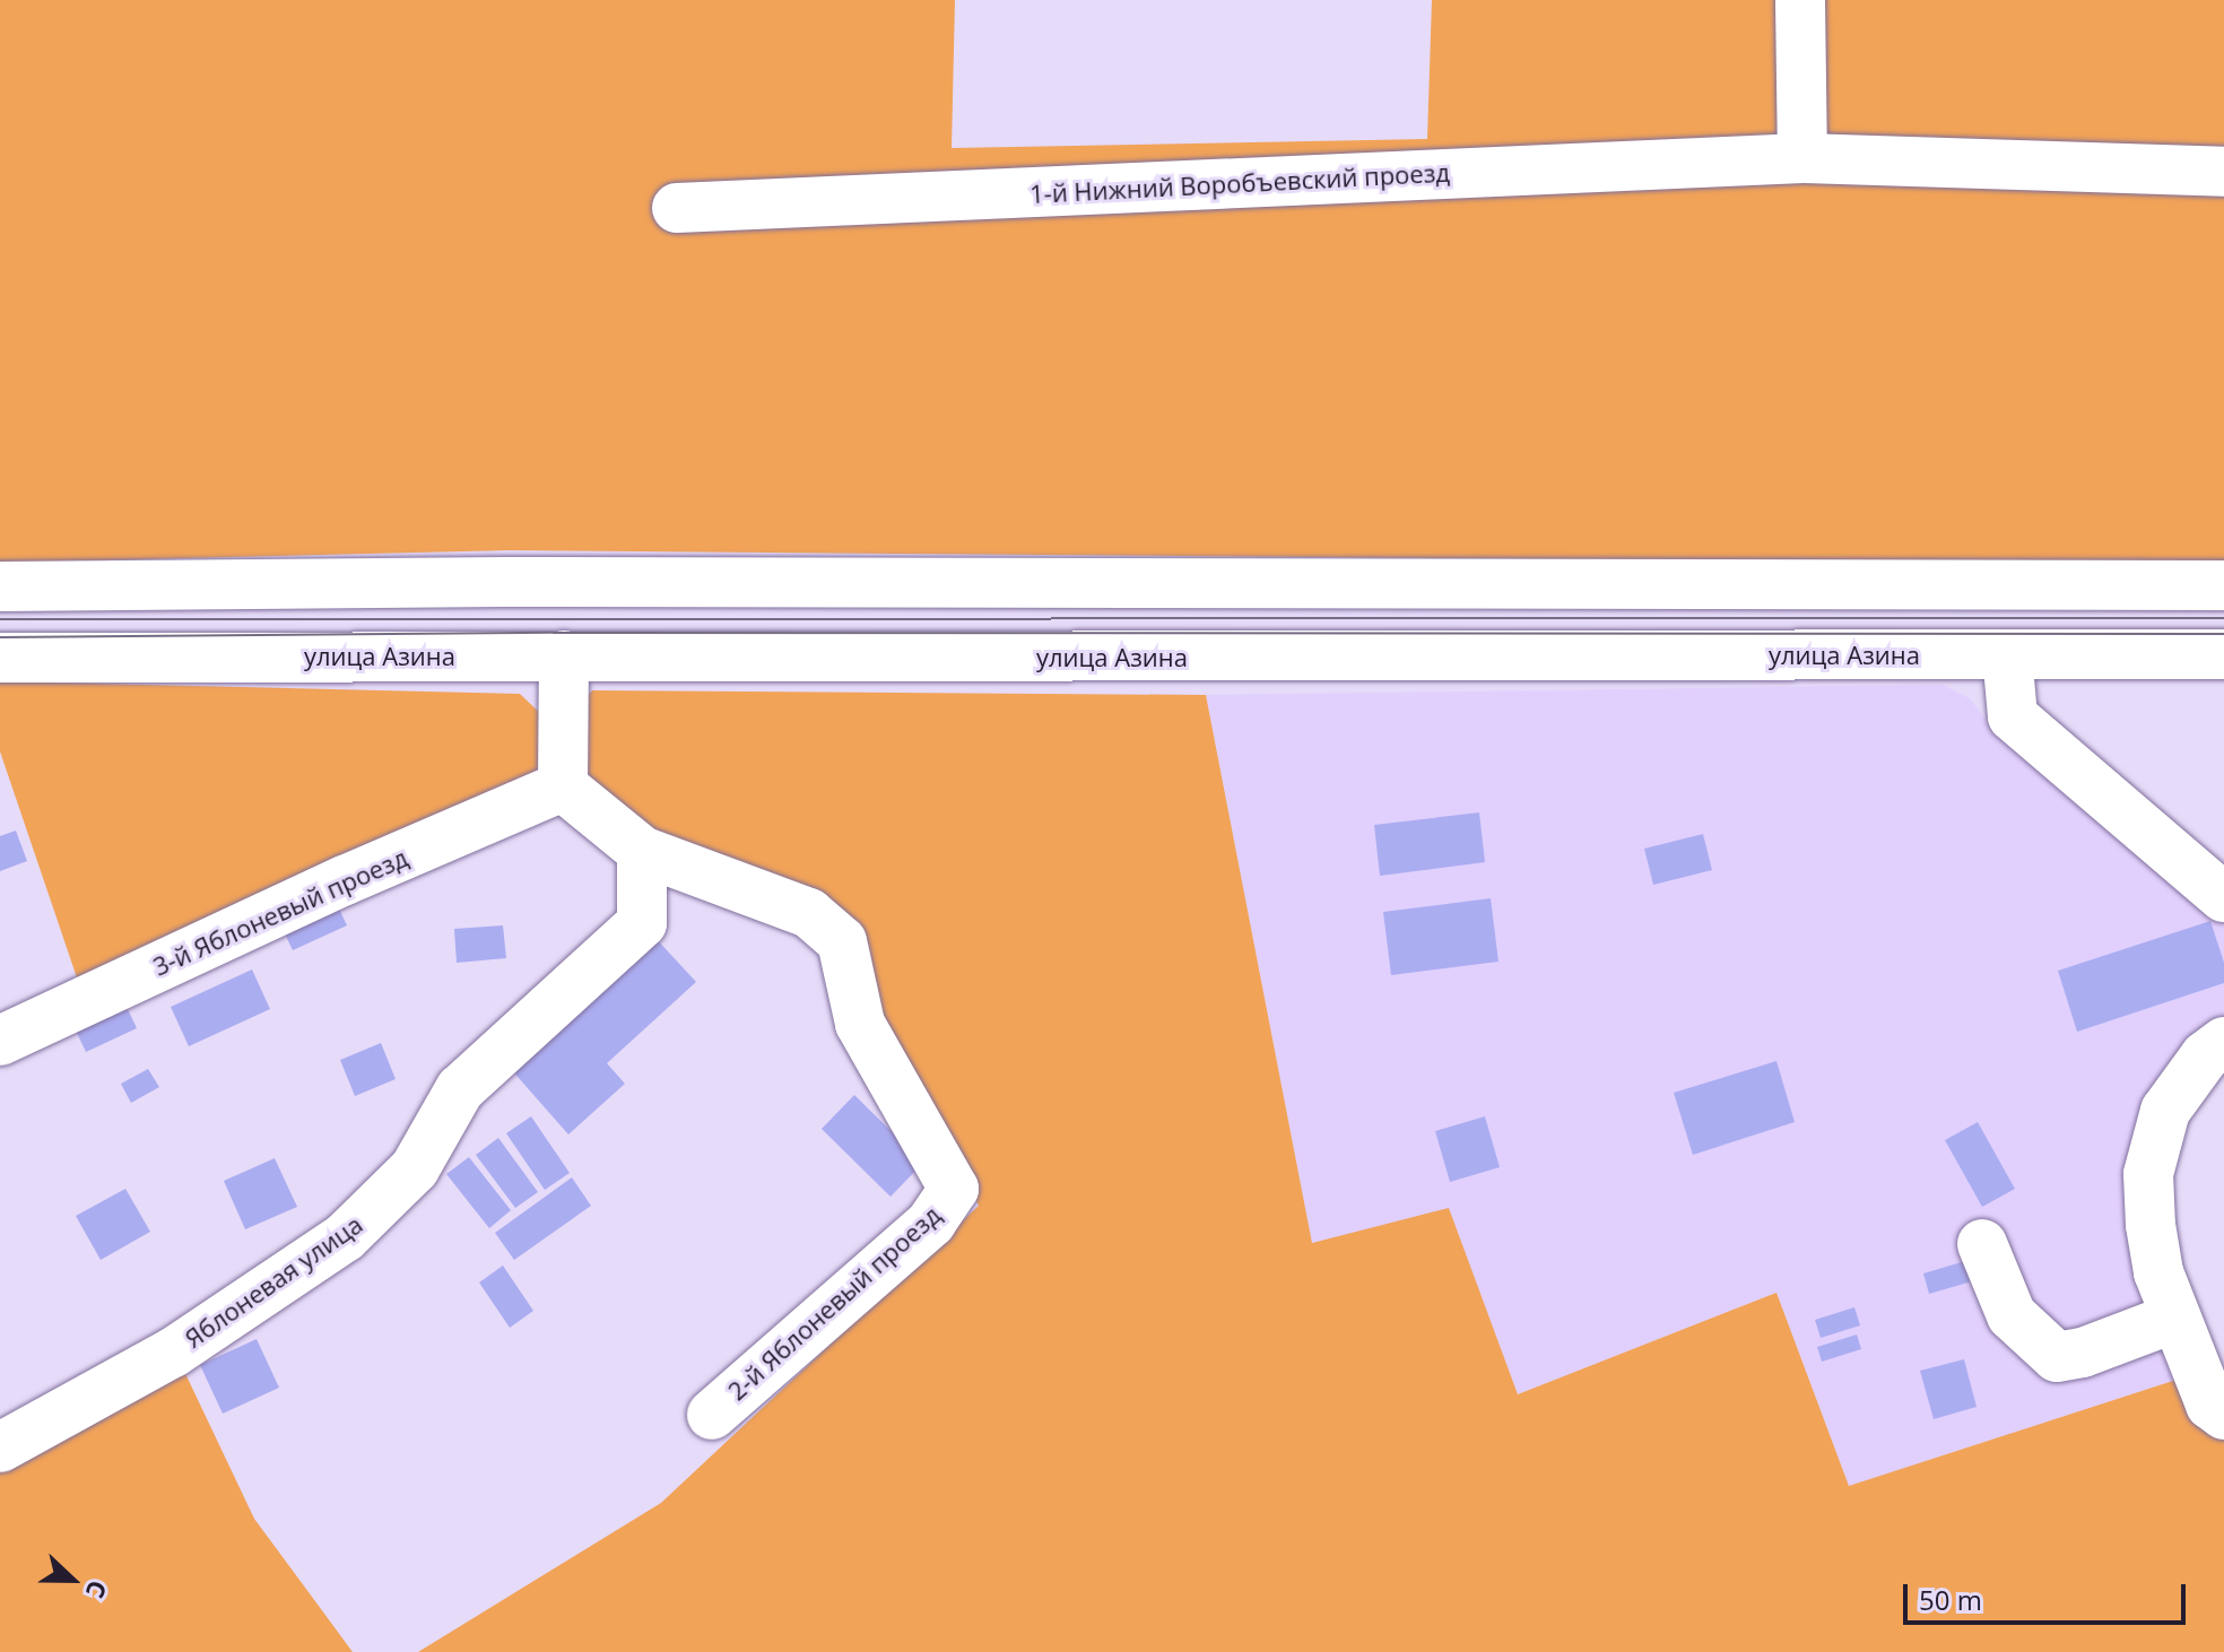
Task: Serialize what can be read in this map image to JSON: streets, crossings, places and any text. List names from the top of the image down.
{
  "streets": {
    "street": [
      "1-й Нижний Воробъевский проезд",
      "улица Азина",
      "3-й Яблоневый проезд",
      "Яблоневая улица",
      "2-й Яблоневый проезд"
    ]
  },
  "crossings": [
    ["Яблоневая улица", "2-й Яблоневый проезд"]
  ],
  "scale_bar": "50 m",
  "north": "right"
}
